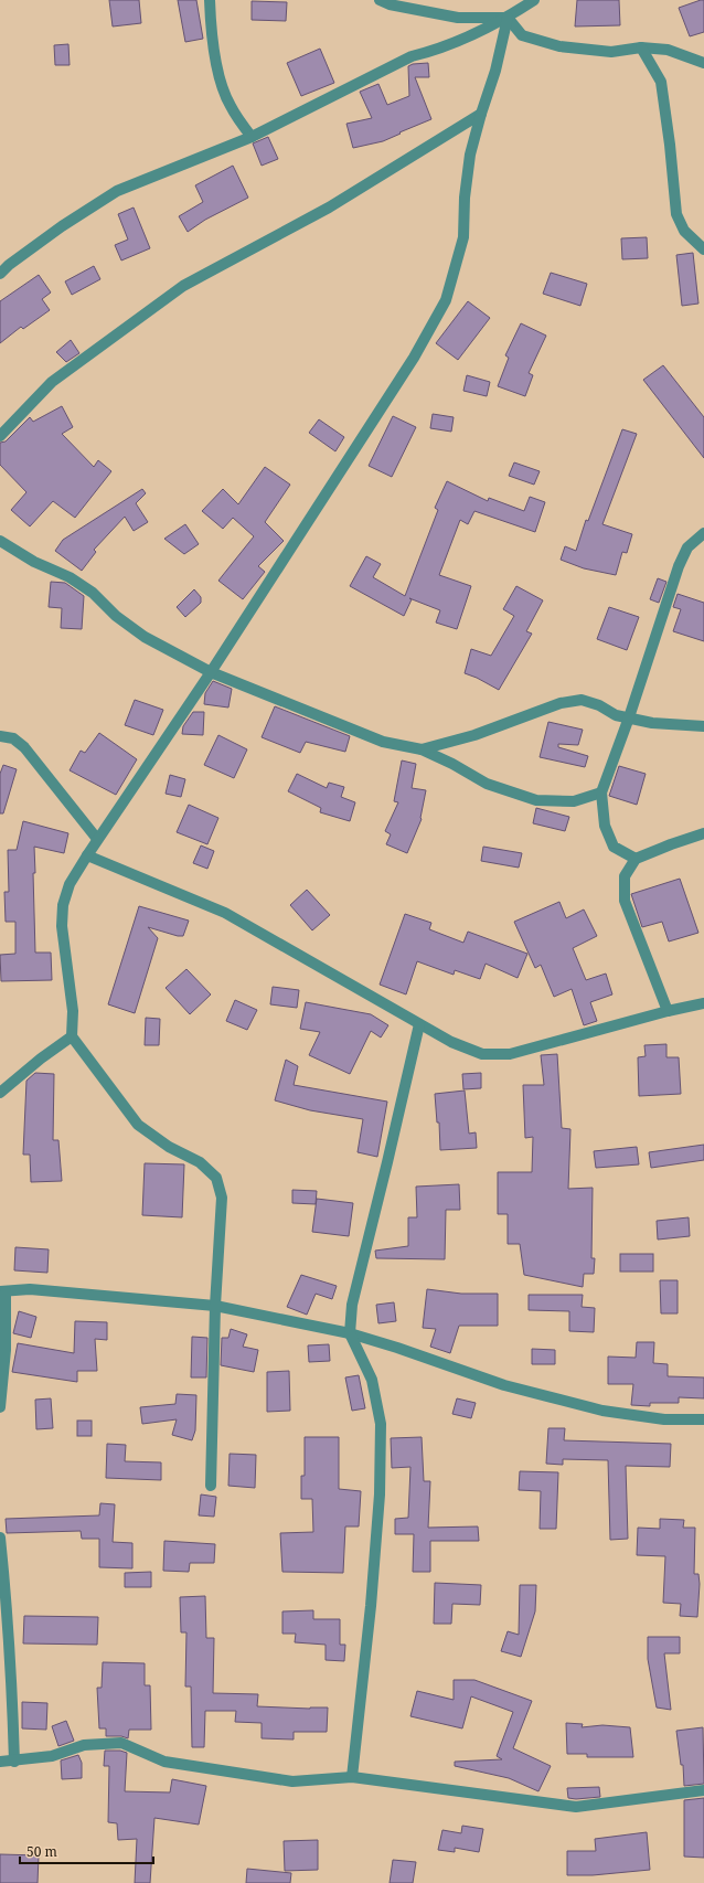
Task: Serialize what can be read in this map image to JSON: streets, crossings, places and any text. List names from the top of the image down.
{
  "scale_bar": "50 m"
}
